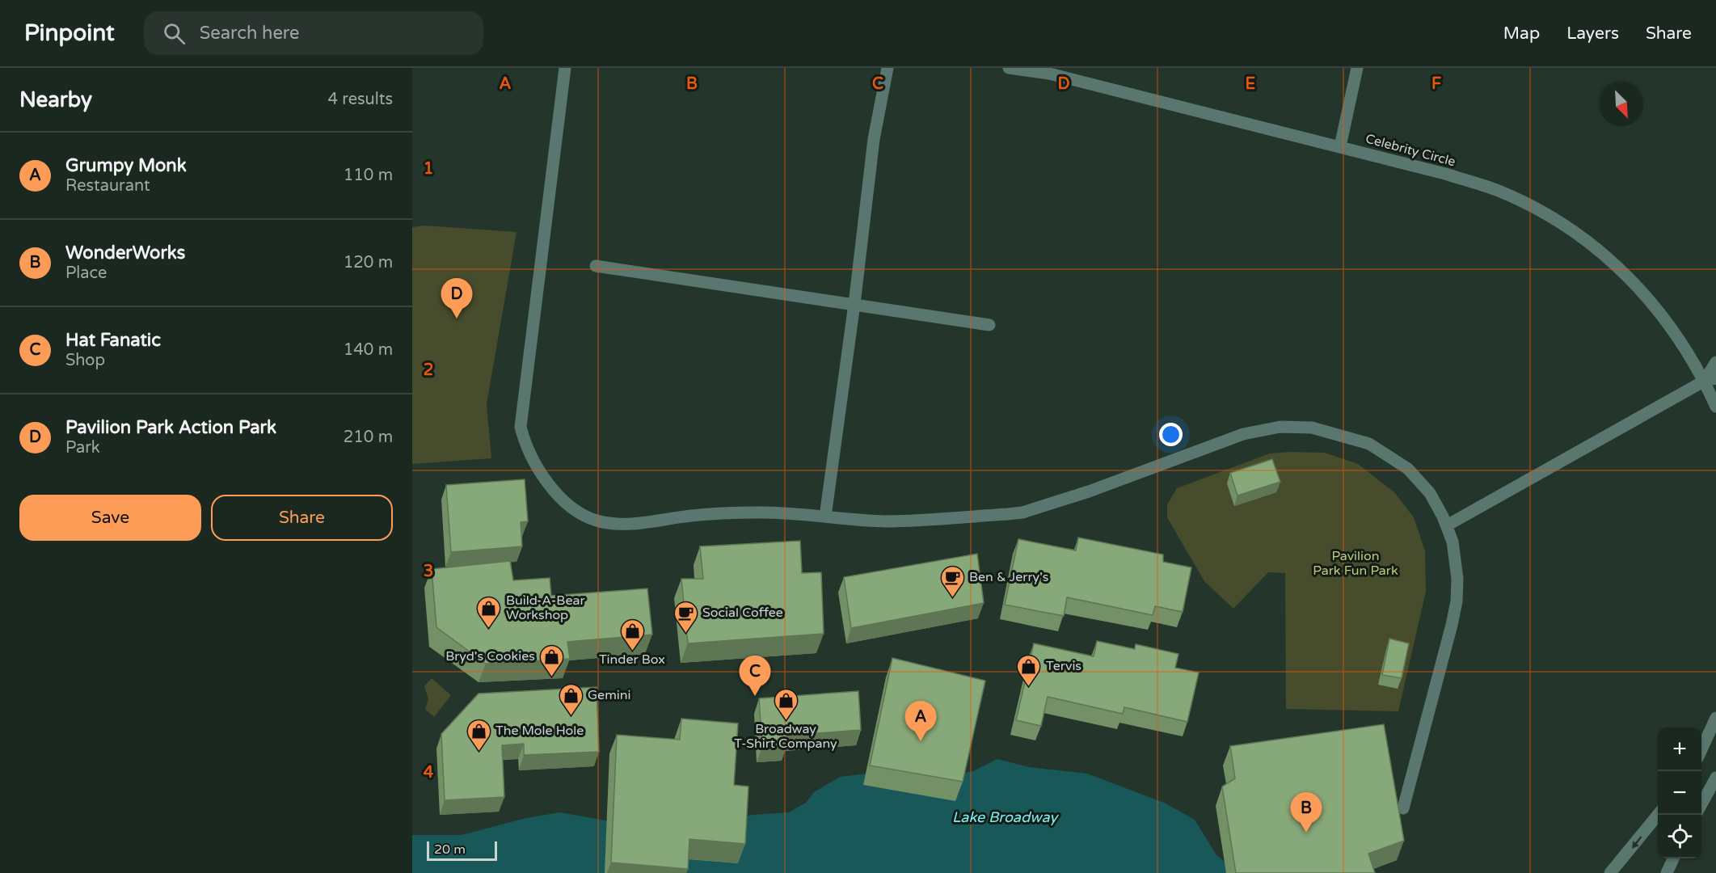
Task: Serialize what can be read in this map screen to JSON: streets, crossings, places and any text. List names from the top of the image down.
{
  "streets": {
    "street": ["Celebrity Circle"]
  },
  "water": ["Lake Broadway"],
  "parks": ["Pavilion Park Fun Park"],
  "places": {
    "cafe": ["Ben & Jerry's", "Social Coffee"],
    "shop": [
      "Build-A-Bear Workshop",
      "Tinder Box",
      "Bryd's Cookies",
      "Tervis",
      "Gemini",
      "Broadway T-Shirt Company",
      "The Mole Hole"
    ]
  },
  "scale_bar": "20 m",
  "north": "bottom right",
  "page": {
    "header": "Pinpoint",
    "search": "Search here",
    "nav": ["Map", "Layers", "Share"],
    "heading": ["Nearby", "4 results"],
    "list": [
      {
        "mark": "A",
        "name": "Grumpy Monk",
        "note": "Restaurant",
        "value": "110 m"
      },
      {
        "mark": "B",
        "name": "WonderWorks",
        "note": "Place",
        "value": "120 m"
      },
      {
        "mark": "C",
        "name": "Hat Fanatic",
        "note": "Shop",
        "value": "140 m"
      },
      {
        "mark": "D",
        "name": "Pavilion Park Action Park",
        "note": "Park",
        "value": "210 m"
      }
    ],
    "pins": [
      "D",
      "C",
      "A",
      "B"
    ],
    "buttons": ["Save", "Share"],
    "map_buttons": ["+", "−"],
    "scale": "20 m"
  },
  "grid": {
    "columns": [
      "A",
      "B",
      "C",
      "D",
      "E",
      "F"
    ],
    "rows": [
      "1",
      "2",
      "3",
      "4"
    ]
  }
}
